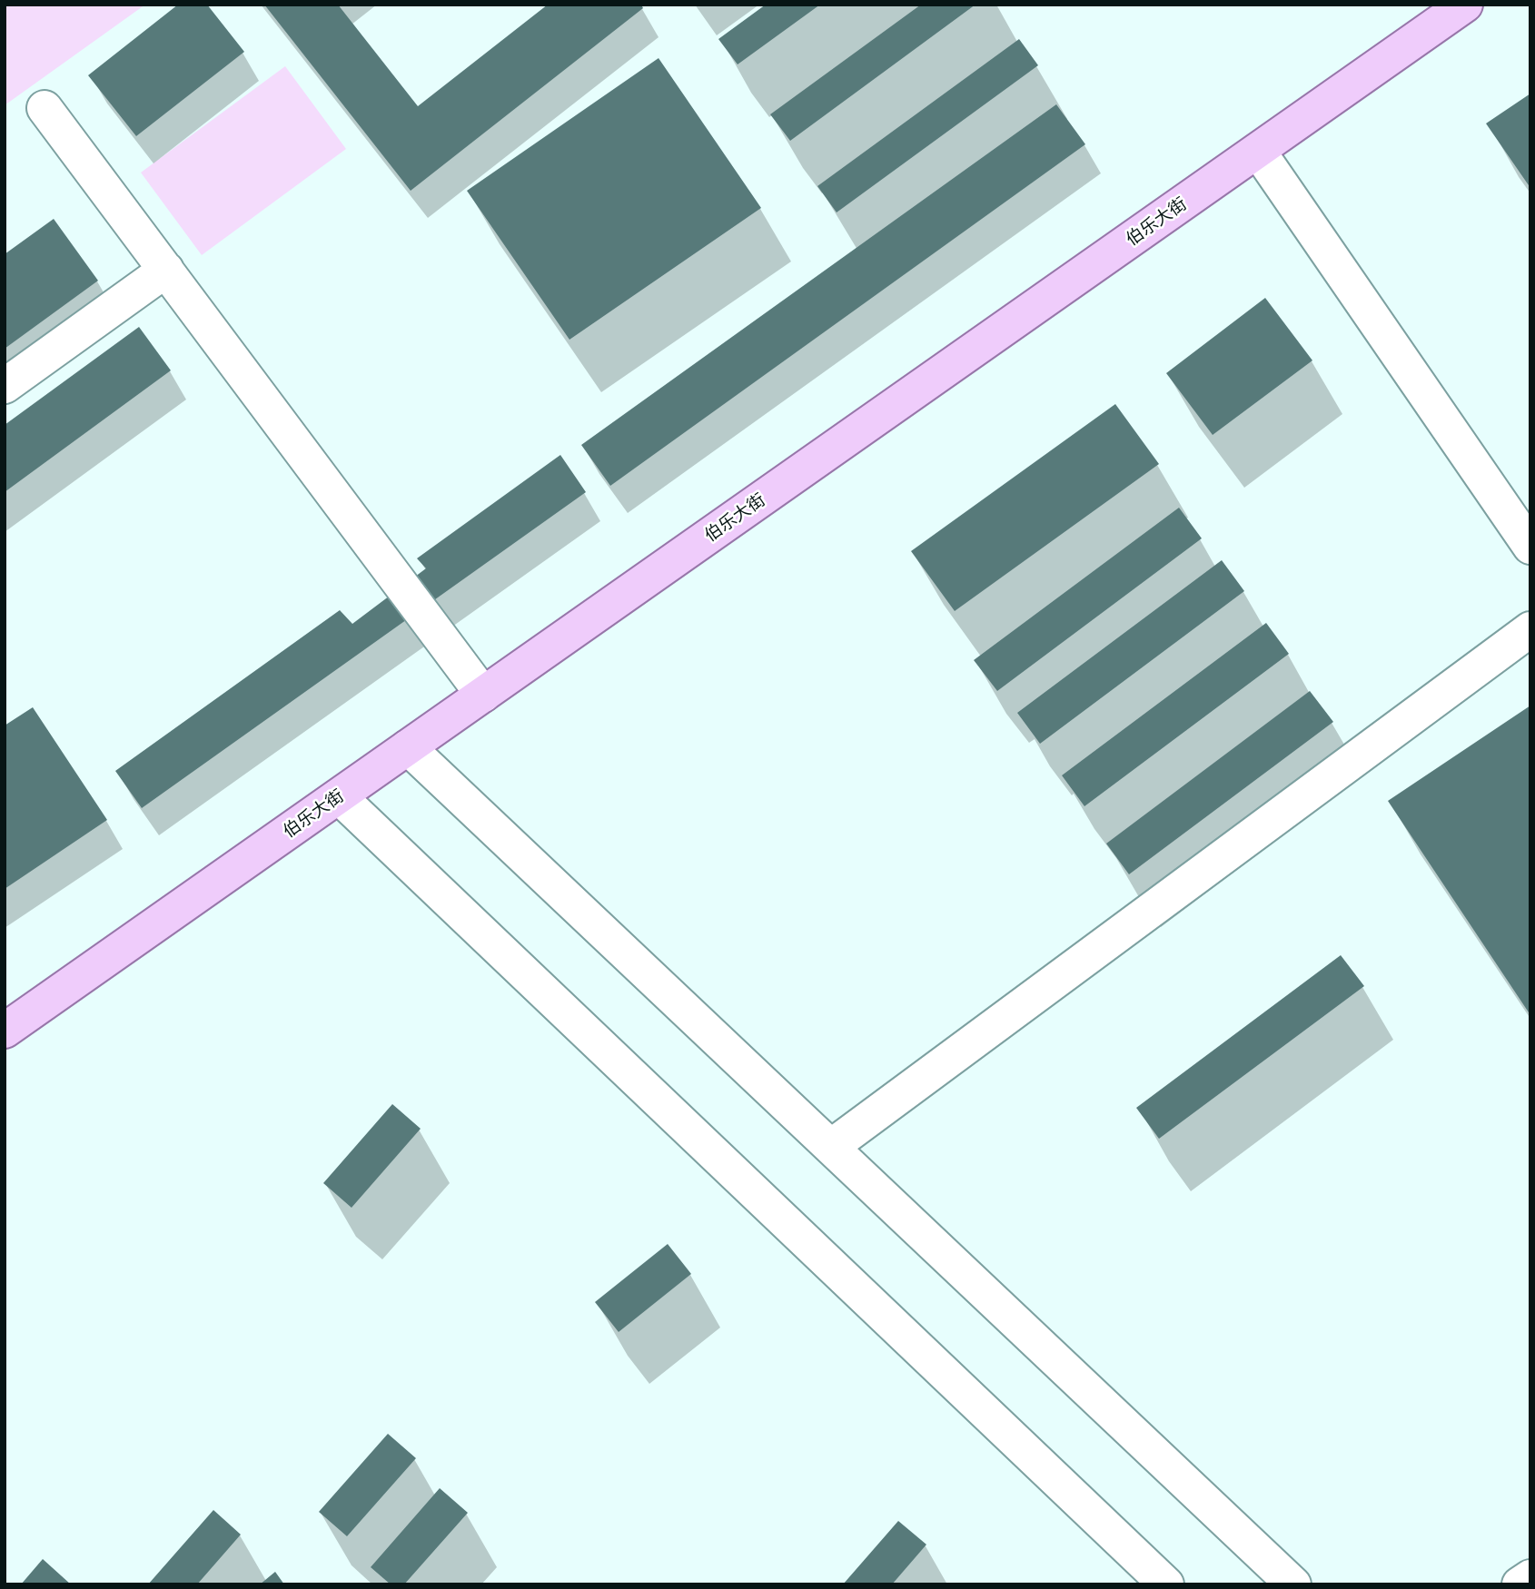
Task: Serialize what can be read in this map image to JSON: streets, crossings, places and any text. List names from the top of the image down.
{
  "streets": {
    "main road": ["伯乐大街"]
  }
}
